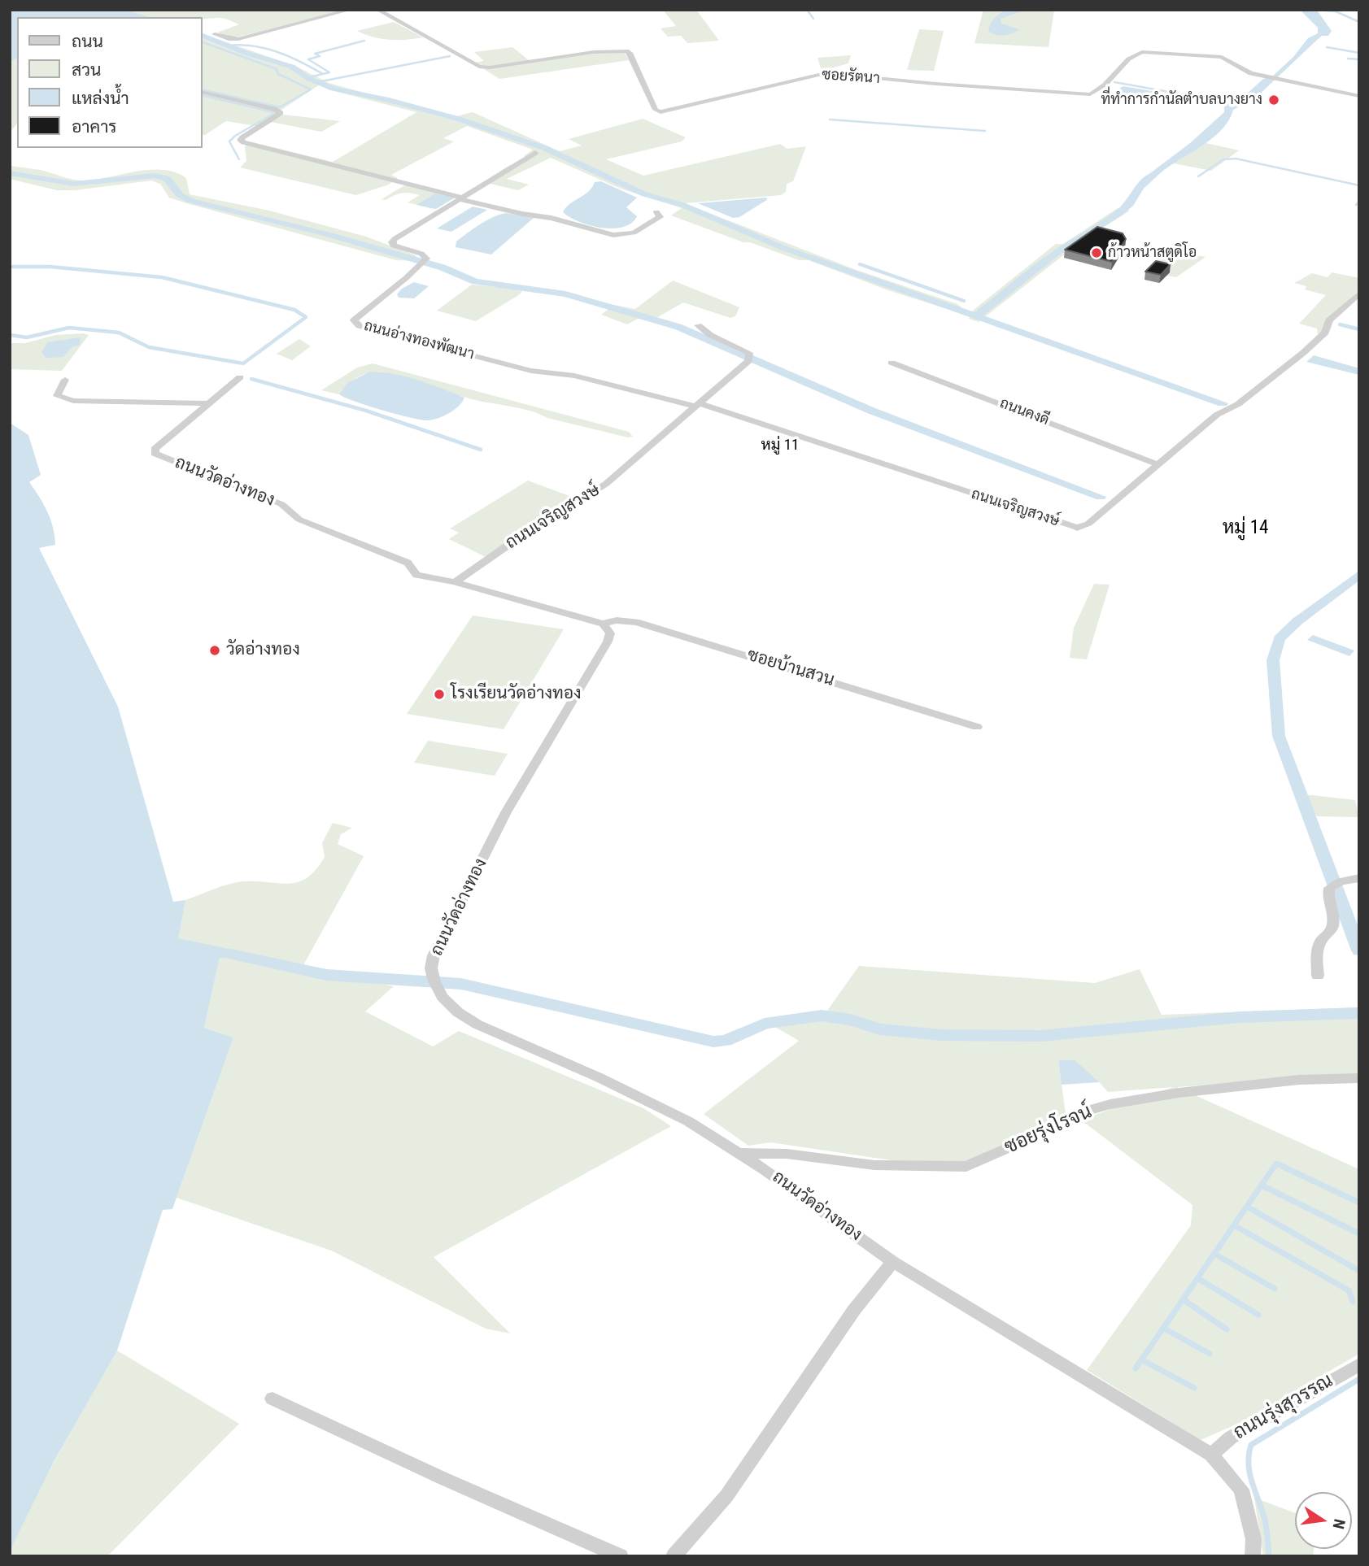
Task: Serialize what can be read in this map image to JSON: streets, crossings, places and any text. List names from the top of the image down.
{
  "streets": {
    "street": [
      "ซอยรัตนา",
      "ถนนอ่างทองพัฒนา",
      "ถนนคงดี",
      "ถนนวัดอ่างทอง",
      "ถนนเจริญสวงษ์",
      "ซอยบ้านสวน",
      "ซอยรุ่งโรจน์",
      "ถนนรุ่งสุวรรณ"
    ]
  },
  "crossings": [
    ["ถนนอ่างทองพัฒนา", "ถนนเจริญสวงษ์"],
    ["ถนนคงดี", "ถนนเจริญสวงษ์"],
    ["ถนนวัดอ่างทอง", "ถนนเจริญสวงษ์"],
    ["ถนนวัดอ่างทอง", "ซอยบ้านสวน"],
    ["ถนนวัดอ่างทอง", "ซอยรุ่งโรจน์"],
    ["ถนนวัดอ่างทอง", "ถนนรุ่งสุวรรณ"]
  ],
  "districts": ["หมู่ 11", "หมู่ 14"],
  "places": [
    "ที่ทำการกำนัลตำบลบางยาง",
    "ก้าวหน้าสตูดิโอ",
    "วัดอ่างทอง",
    "โรงเรียนวัดอ่างทอง"
  ],
  "legend": [
    "ถนน",
    "สวน",
    "แหล่งน้ำ",
    "อาคาร"
  ],
  "north": "right"
}
